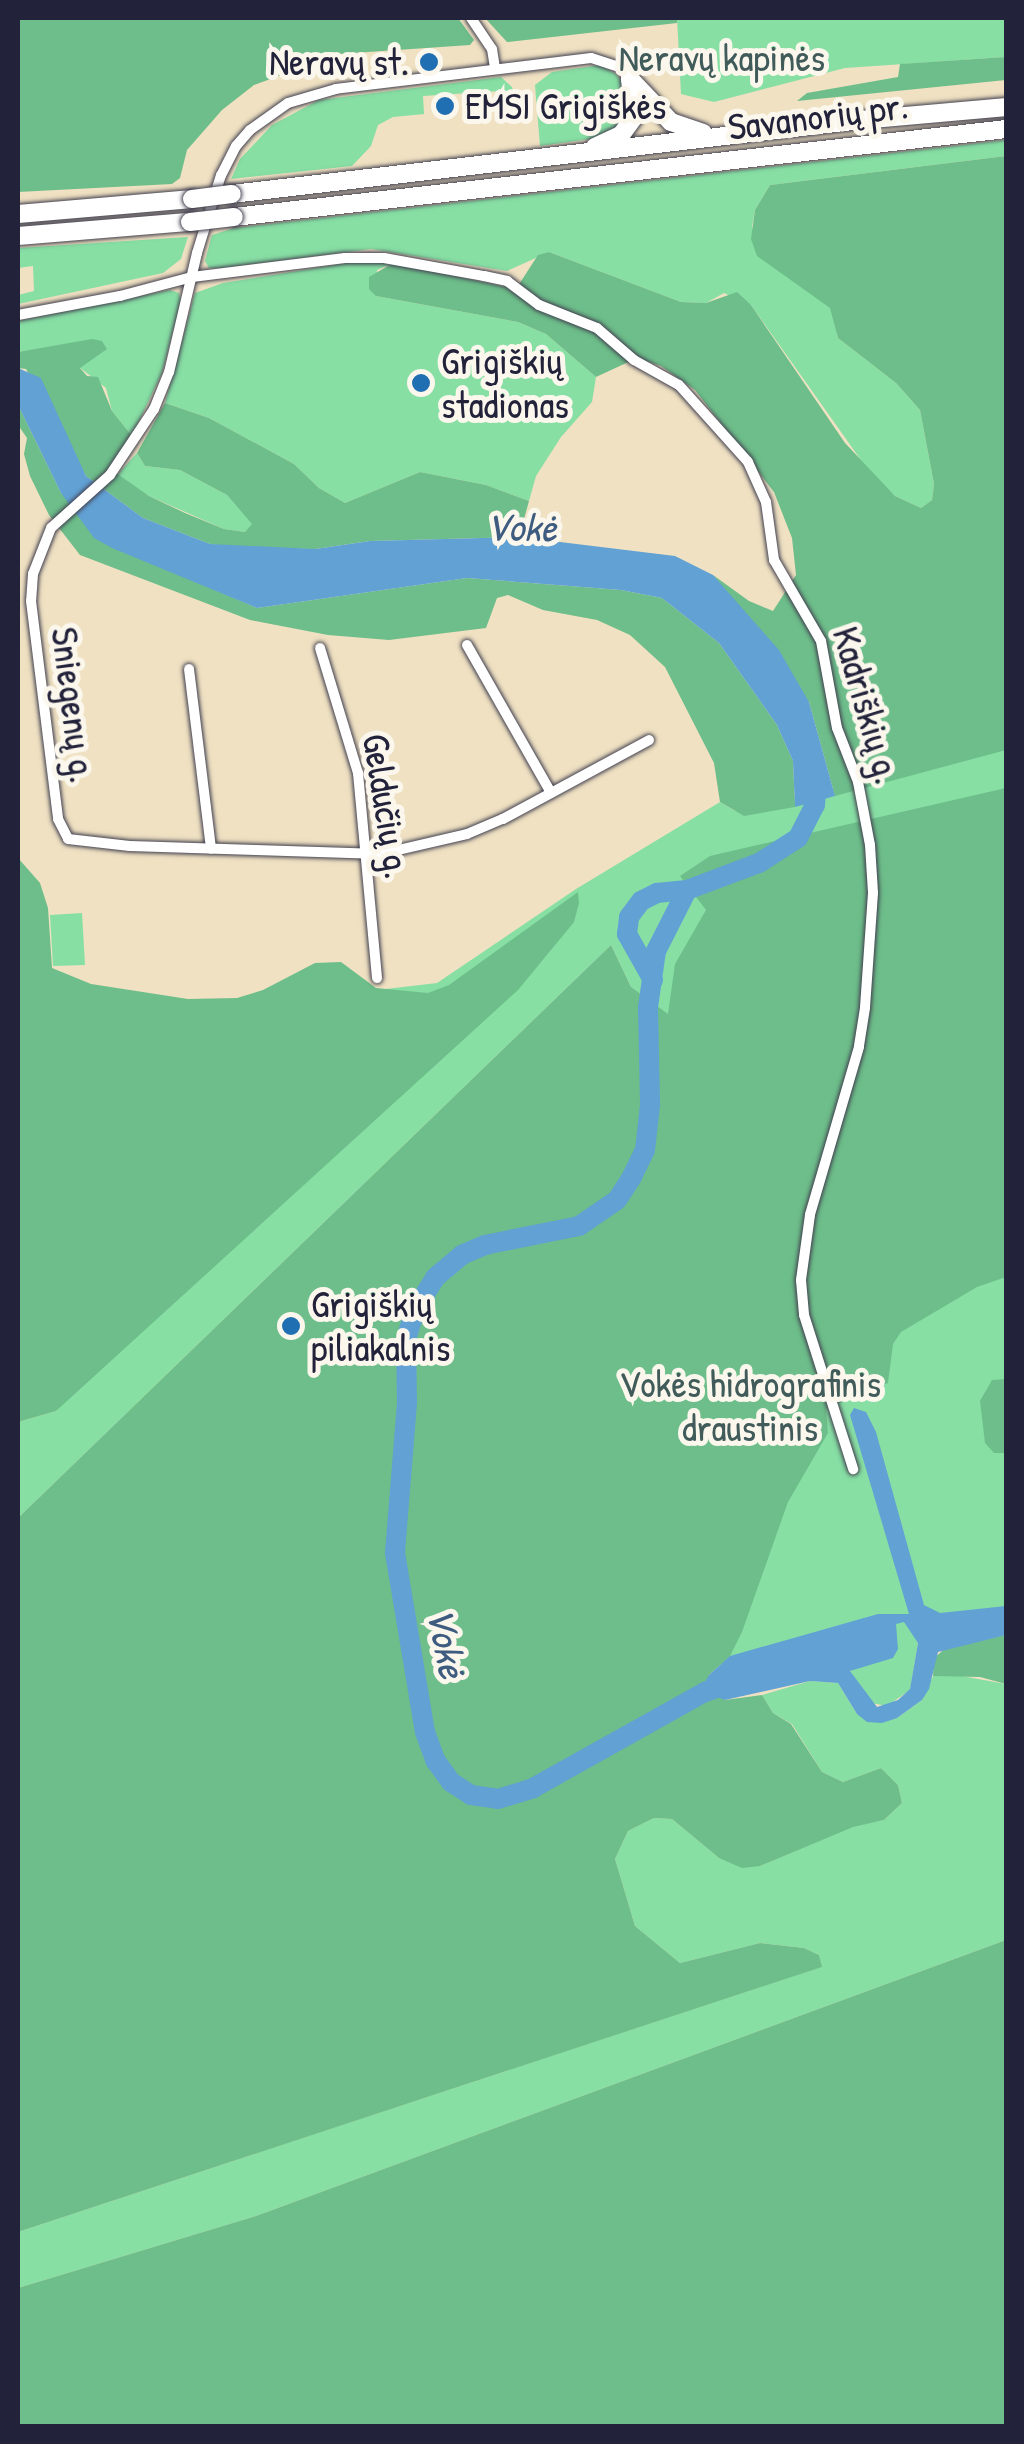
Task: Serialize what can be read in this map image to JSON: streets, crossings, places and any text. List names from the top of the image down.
{
  "streets": {
    "highway": ["Savanorių pr."],
    "street": ["Sniegenų g.", "Kadriškių g.", "Geldučių g."]
  },
  "crossings": [
    ["Sniegenų g.", "Kadriškių g."],
    ["Sniegenų g.", "Geldučių g."]
  ],
  "water": ["Vokė"],
  "parks": ["Neravų kapinės", "Vokės hidrografinis draustinis"],
  "places": [
    "Neravų st.",
    "EMSI Grigiškės",
    "Grigiškių stadionas",
    "Grigiškių piliakalnis"
  ]
}
